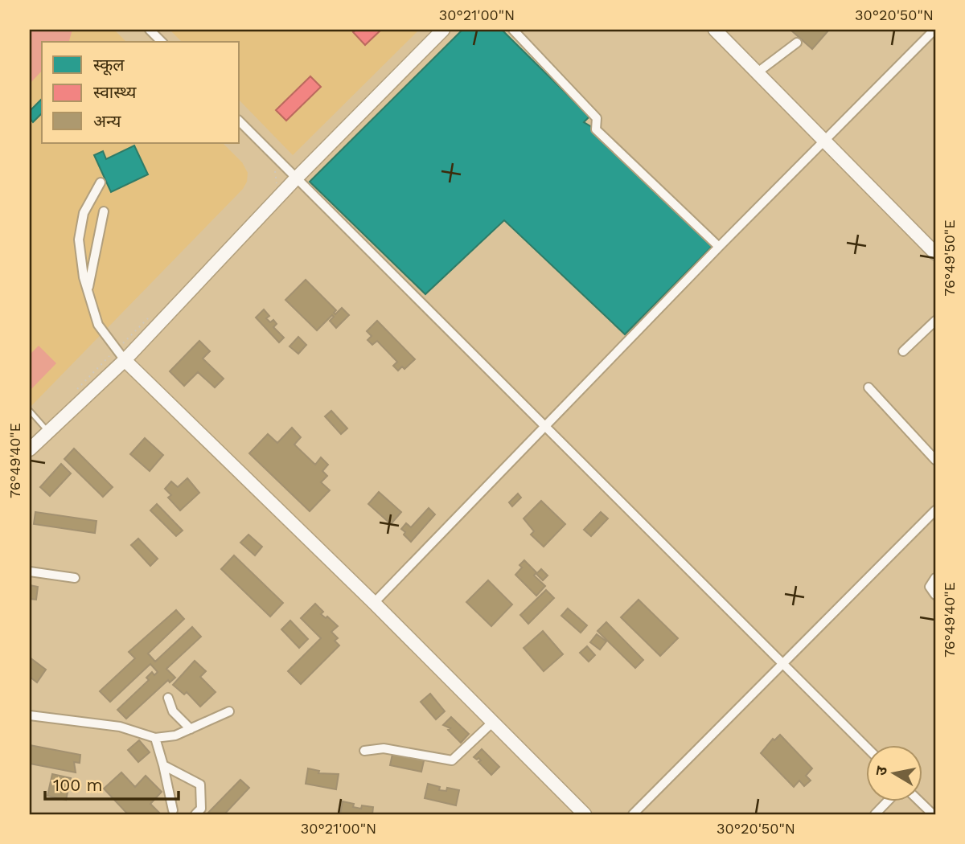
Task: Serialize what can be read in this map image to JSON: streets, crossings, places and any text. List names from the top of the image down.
{
  "legend": ["स्कूल", "स्वास्थ्य", "अन्य"],
  "scale_bar": "100 m",
  "north": "left",
  "coordinates": [
    "30°21'00\"N",
    "30°20'50\"N",
    "76°49'50\"E",
    "76°49'40\"E"
  ]
}
